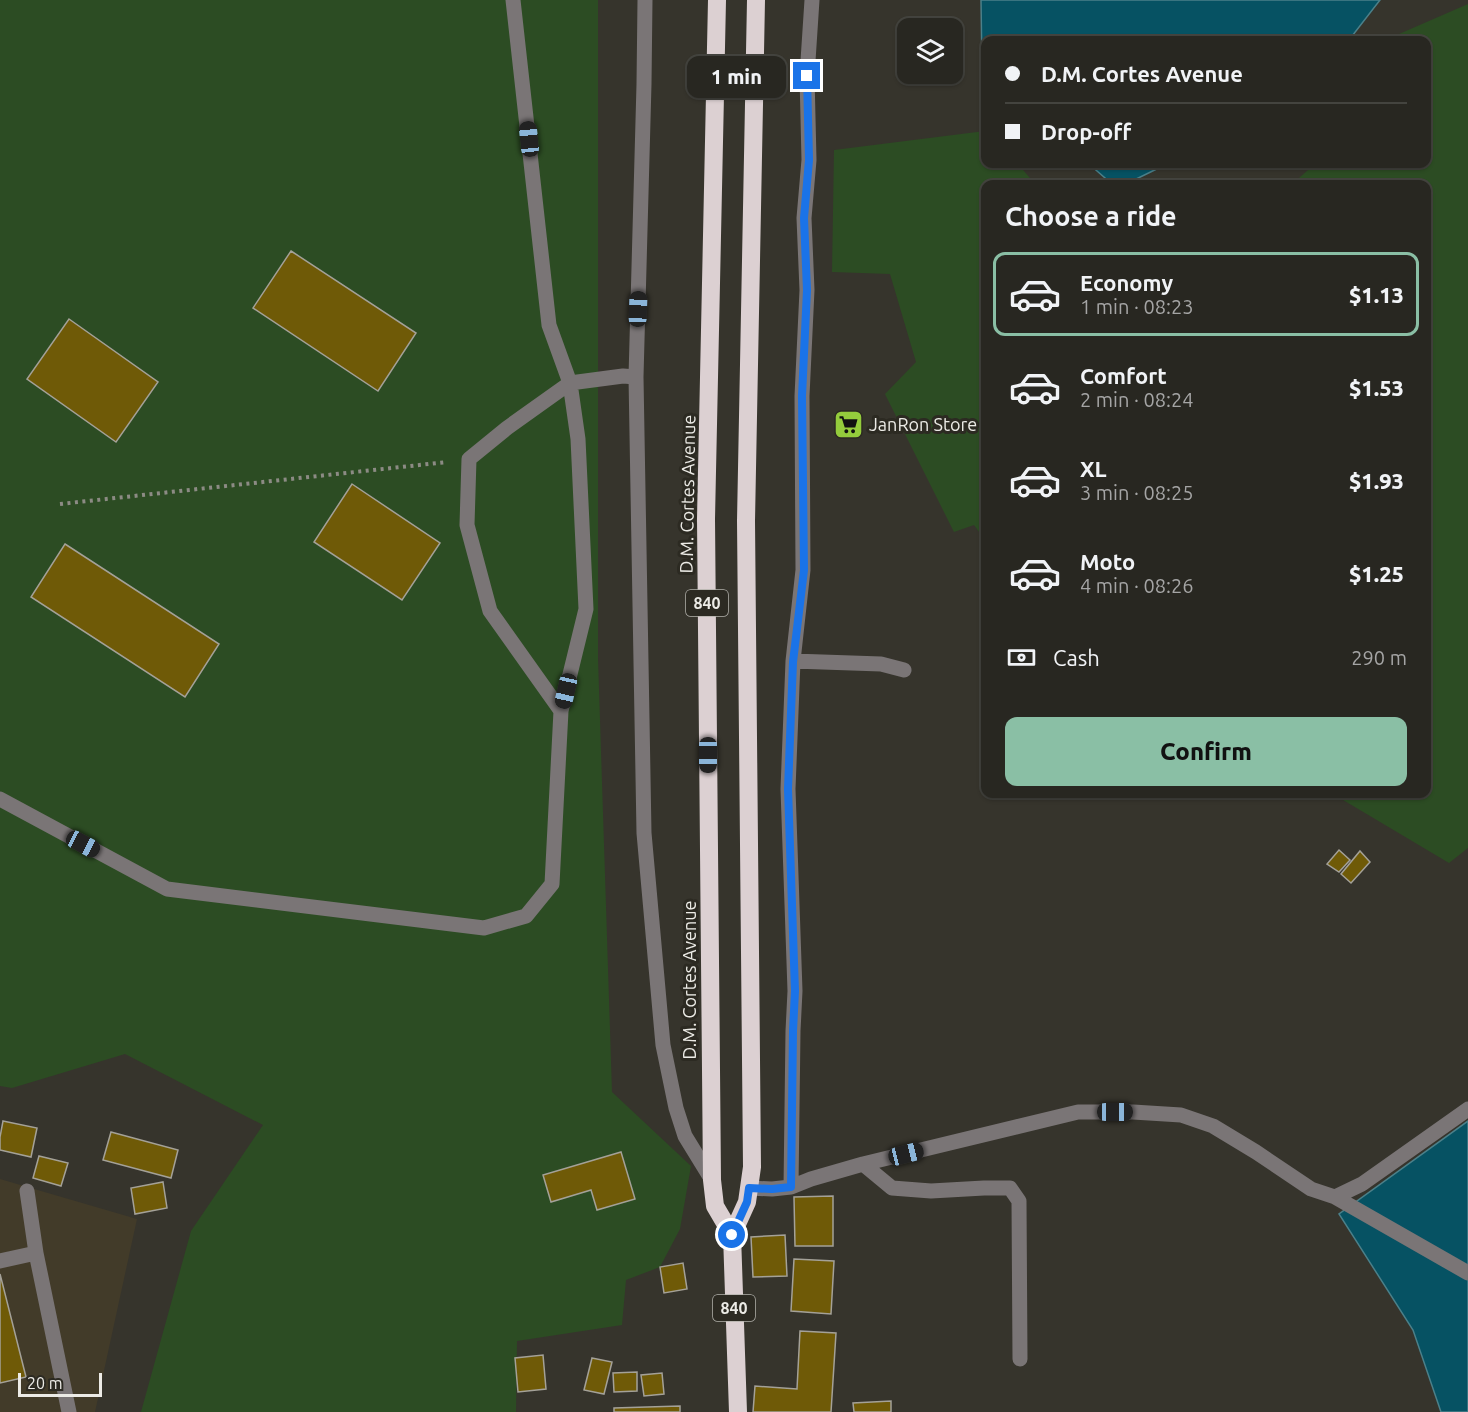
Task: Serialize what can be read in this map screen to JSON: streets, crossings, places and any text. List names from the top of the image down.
{
  "streets": {
    "highway": ["D.M. Cortes Avenue", "840"]
  },
  "crossings": [
    ["D.M. Cortes Avenue", "840"]
  ],
  "places": {
    "supermarket": ["JanRon Store"]
  },
  "scale_bar": "20 m",
  "page": {
    "banner": ["D.M. Cortes Avenue", "Drop-off"],
    "bubble": "1 min",
    "heading": "Choose a ride",
    "list": [
      {
        "name": "Economy",
        "note": "1 min · 08:23",
        "value": "$1.13"
      },
      {
        "name": "Comfort",
        "note": "2 min · 08:24",
        "value": "$1.53"
      },
      {
        "name": "XL",
        "note": "3 min · 08:25",
        "value": "$1.93"
      },
      {
        "name": "Moto",
        "note": "4 min · 08:26",
        "value": "$1.25"
      }
    ],
    "pay": ["Cash", "290 m"],
    "buttons": "Confirm",
    "scale": "20 m"
  }
}
